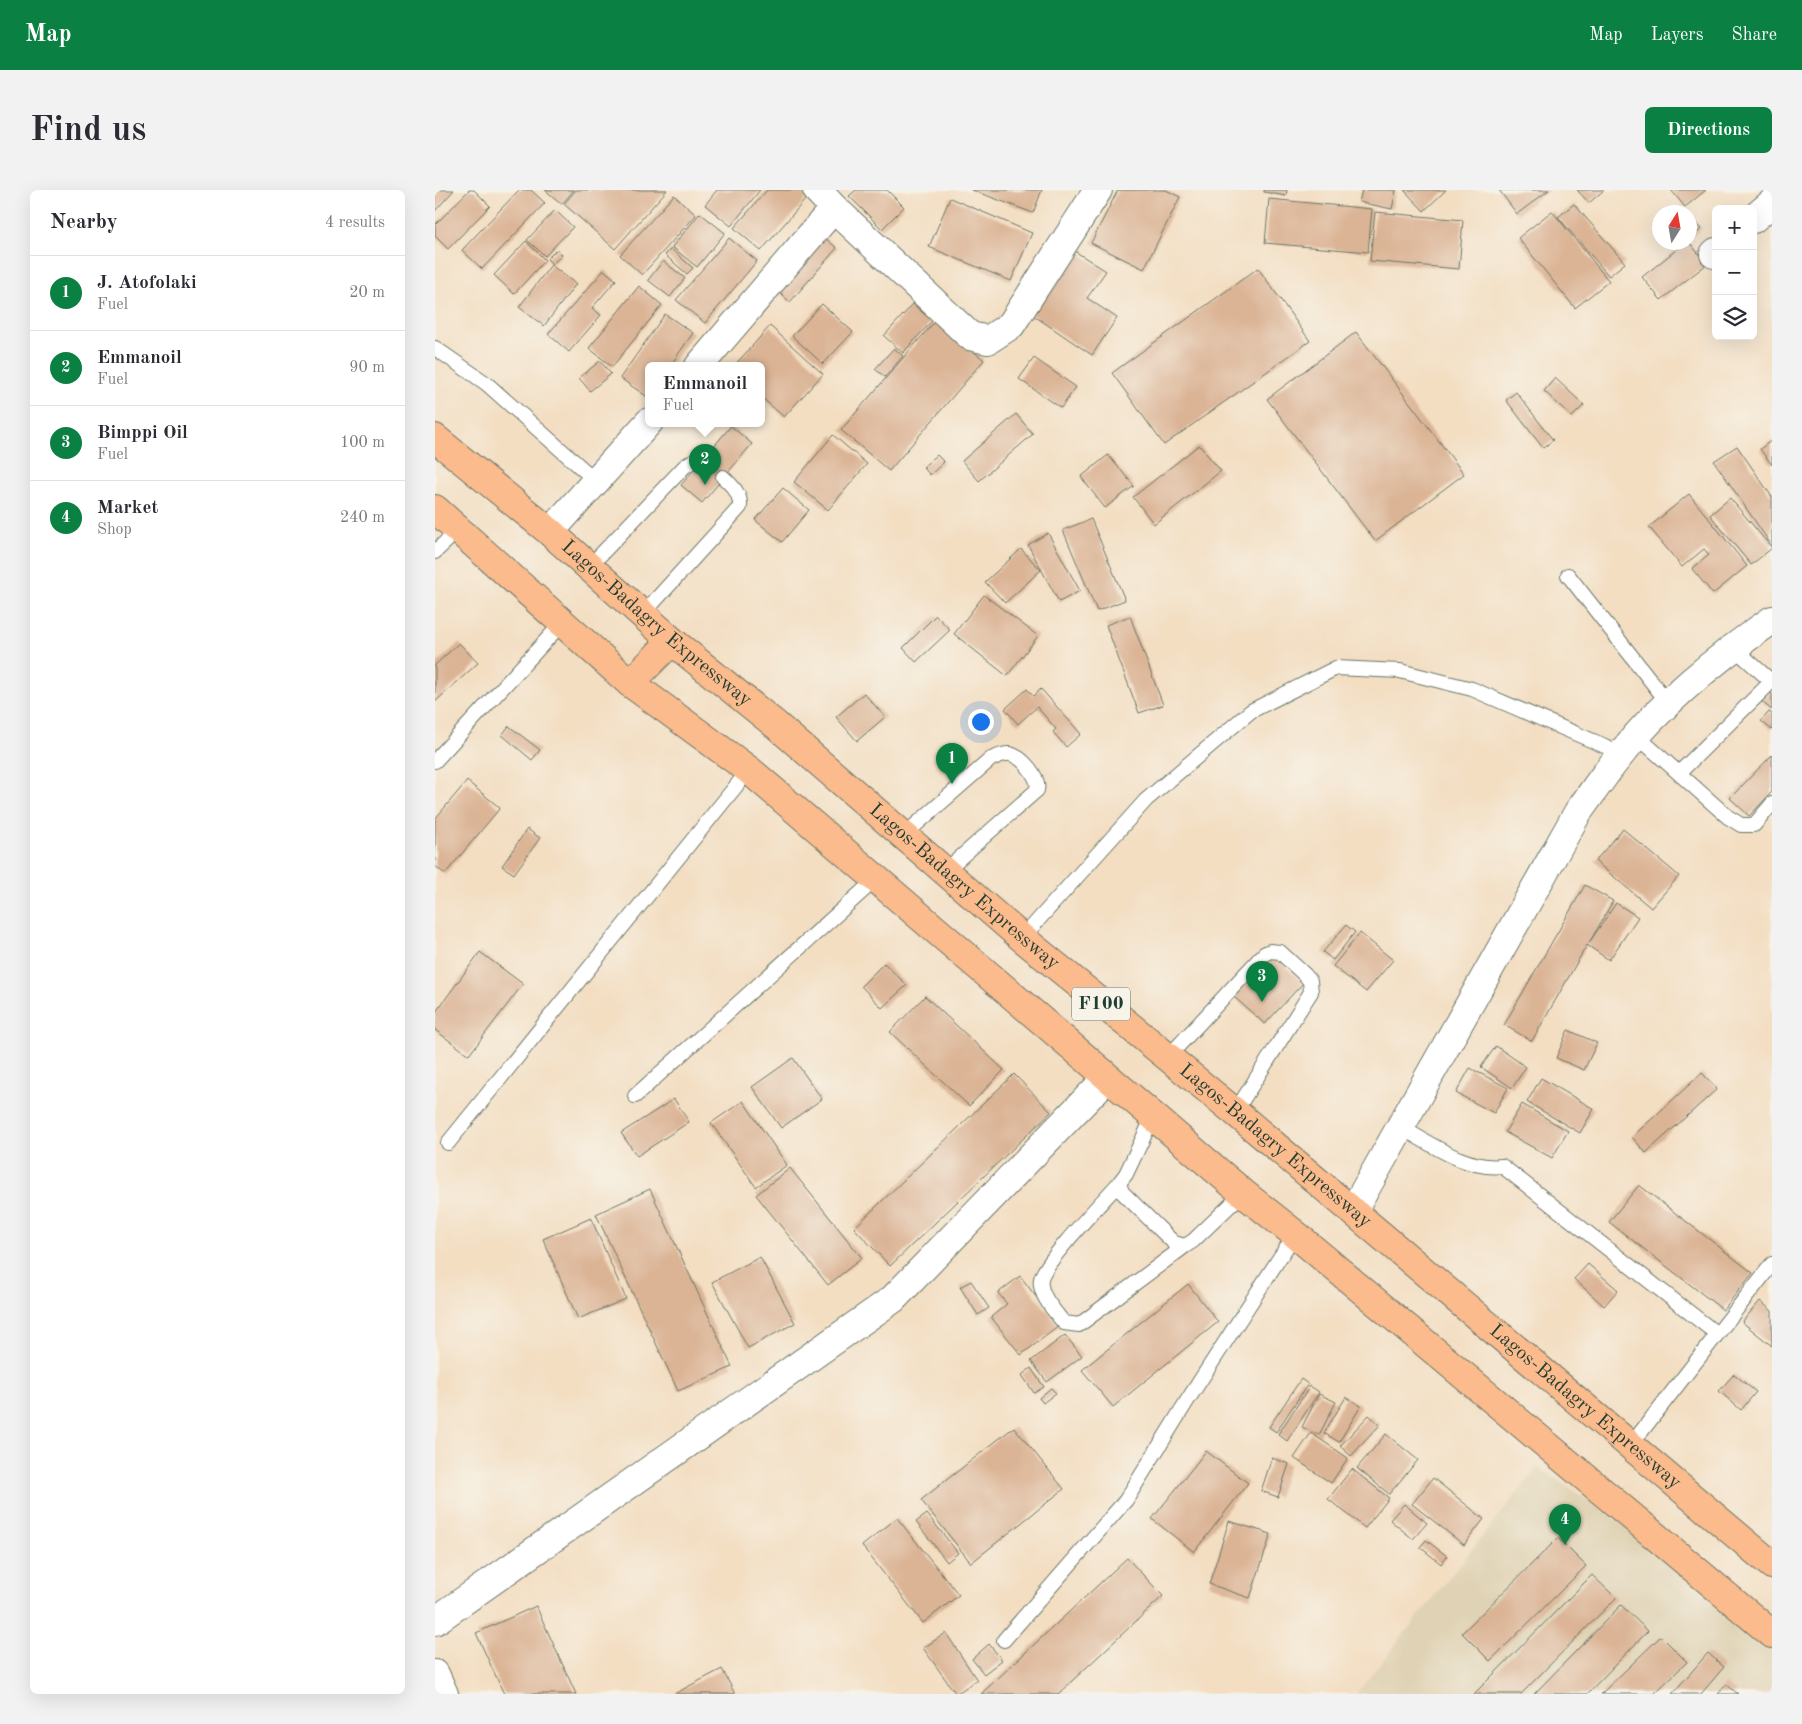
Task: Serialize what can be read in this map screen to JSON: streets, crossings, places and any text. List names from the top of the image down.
{
  "streets": {
    "highway": ["Lagos-Badagry Expressway", "F100"]
  },
  "north": "top",
  "page": {
    "header": "Map",
    "nav": ["Map", "Layers", "Share"],
    "buttons": "Directions",
    "title": "Find us",
    "heading": ["Nearby", "4 results"],
    "map_buttons": ["+", "−"],
    "list": [
      {
        "mark": "1",
        "name": "J. Atofolaki",
        "note": "Fuel",
        "value": "20 m"
      },
      {
        "mark": "2",
        "name": "Emmanoil",
        "note": "Fuel",
        "value": "90 m"
      },
      {
        "mark": "3",
        "name": "Bimppi Oil",
        "note": "Fuel",
        "value": "100 m"
      },
      {
        "mark": "4",
        "name": "Market",
        "note": "Shop",
        "value": "240 m"
      }
    ],
    "popup": ["Emmanoil", "Fuel"],
    "pins": [
      "2",
      "1",
      "3",
      "4"
    ]
  }
}
